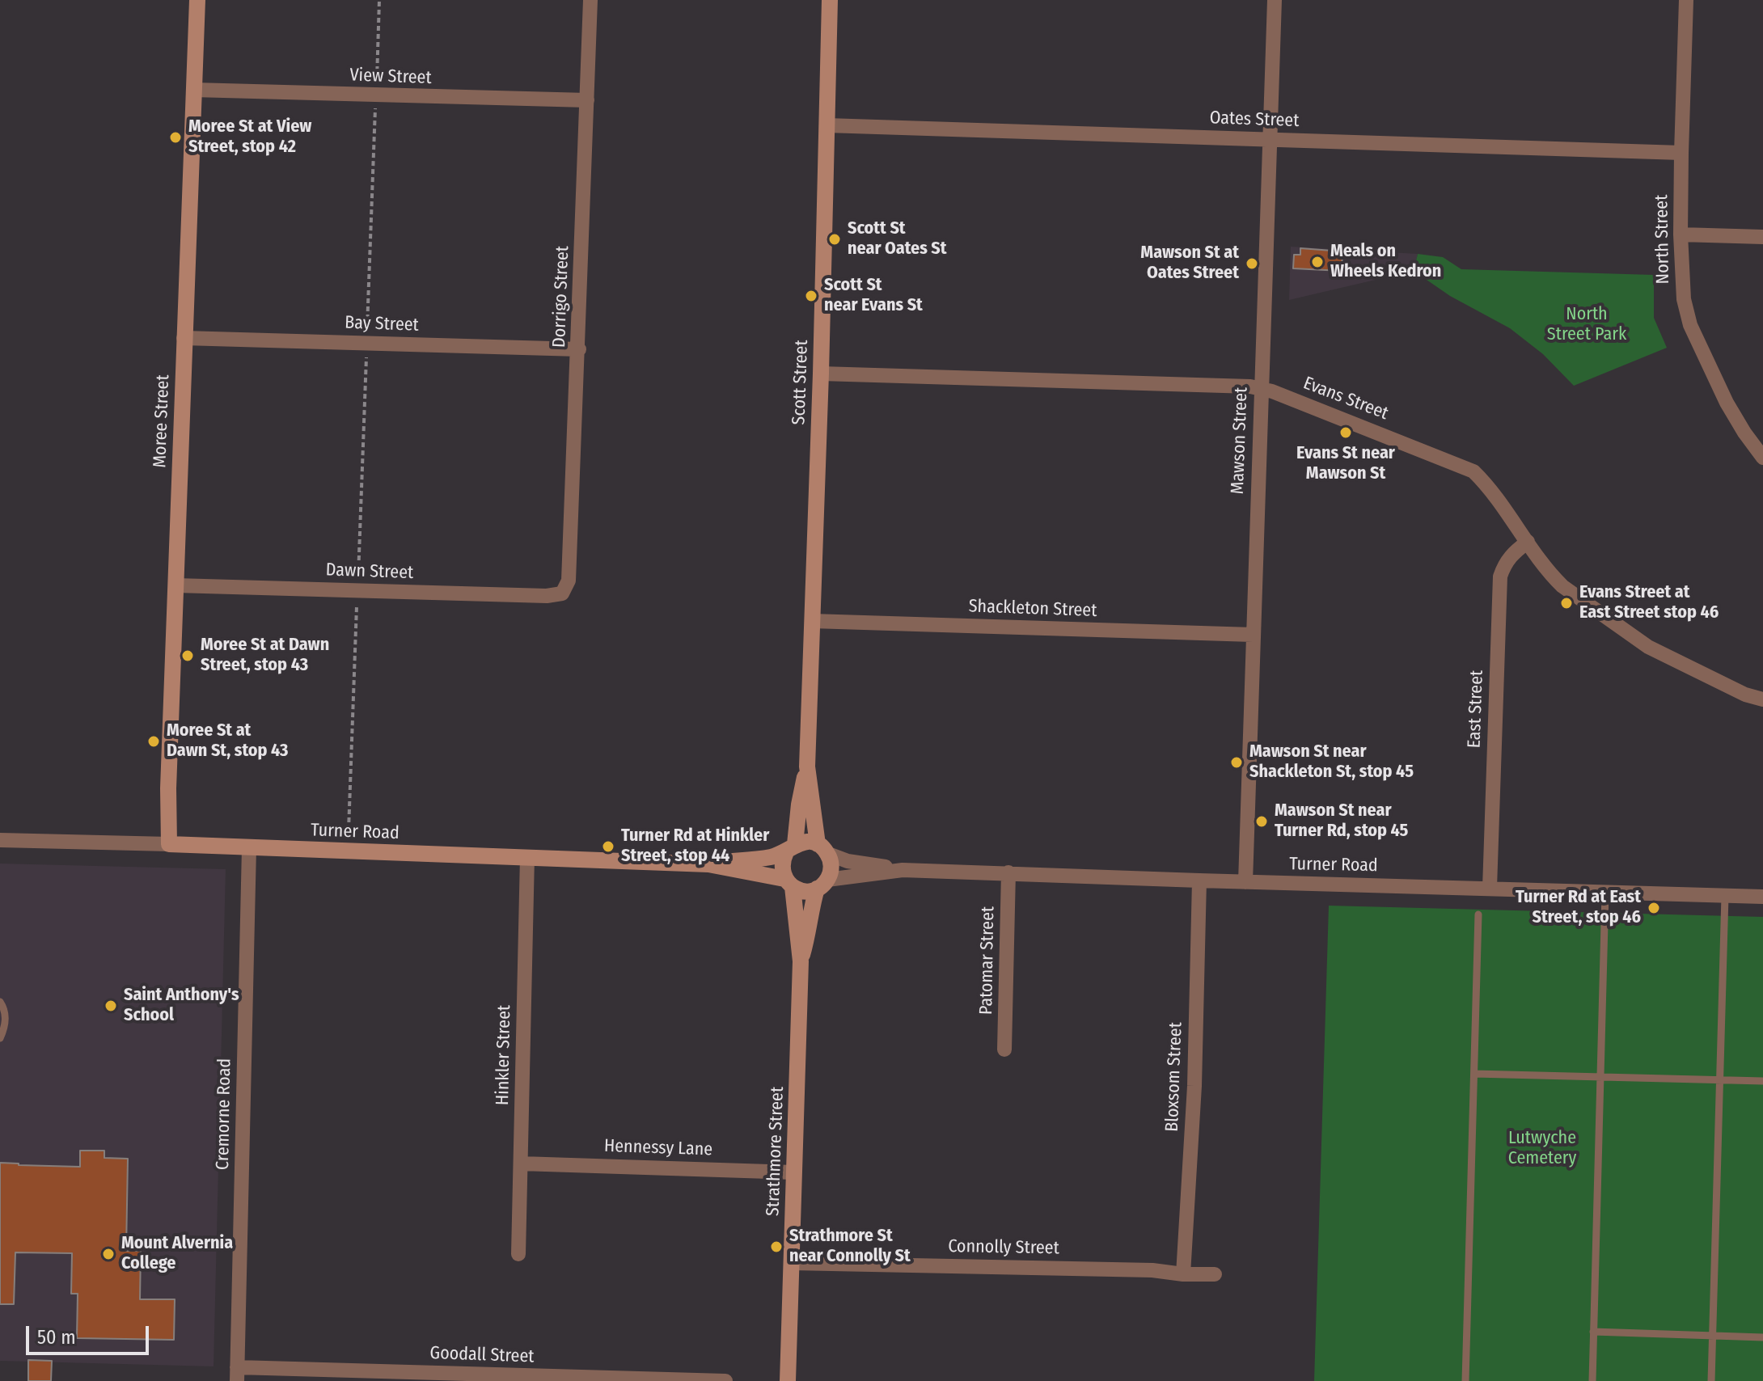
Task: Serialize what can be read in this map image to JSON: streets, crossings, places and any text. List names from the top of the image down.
{
  "streets": {
    "street": [
      "View Street",
      "Oates Street",
      "North Street",
      "Dorrigo Street",
      "Bay Street",
      "Scott Street",
      "Evans Street",
      "Moree Street",
      "Mawson Street",
      "Dawn Street",
      "Shackleton Street",
      "East Street",
      "Turner Road",
      "Patomar Street",
      "Hinkler Street",
      "Bloxsom Street",
      "Cremorne Road",
      "Hennessy Lane",
      "Strathmore Street",
      "Connolly Street",
      "Goodall Street"
    ]
  },
  "crossings": [
    ["View Street", "Dorrigo Street"],
    ["View Street", "Moree Street"],
    ["Oates Street", "North Street"],
    ["Oates Street", "Scott Street"],
    ["Oates Street", "Mawson Street"],
    ["Dorrigo Street", "Bay Street"],
    ["Dorrigo Street", "Dawn Street"],
    ["Bay Street", "Moree Street"],
    ["Scott Street", "Evans Street"],
    ["Scott Street", "Shackleton Street"],
    ["Scott Street", "Turner Road"],
    ["Scott Street", "Strathmore Street"],
    ["Evans Street", "Mawson Street"],
    ["Evans Street", "East Street"],
    ["Moree Street", "Dawn Street"],
    ["Moree Street", "Turner Road"],
    ["Mawson Street", "Shackleton Street"],
    ["Mawson Street", "Turner Road"],
    ["East Street", "Turner Road"],
    ["Turner Road", "Patomar Street"],
    ["Turner Road", "Hinkler Street"],
    ["Turner Road", "Bloxsom Street"],
    ["Turner Road", "Cremorne Road"],
    ["Turner Road", "Strathmore Street"],
    ["Hinkler Street", "Hennessy Lane"],
    ["Bloxsom Street", "Connolly Street"],
    ["Cremorne Road", "Goodall Street"],
    ["Hennessy Lane", "Strathmore Street"],
    ["Strathmore Street", "Connolly Street"]
  ],
  "parks": ["North Street Park", "Lutwyche Cemetery"],
  "places": [
    "Moree St at View Street, stop 42",
    "Scott St near Oates St",
    "Meals on Wheels Kedron",
    "Mawson St at Oates Street",
    "Scott St near Evans St",
    "Evans St near Mawson St",
    "Evans Street at East Street stop 46",
    "Moree St at Dawn Street, stop 43",
    "Moree St at Dawn St, stop 43",
    "Mawson St near Shackleton St, stop 45",
    "Mawson St near Turner Rd, stop 45",
    "Turner Rd at Hinkler Street, stop 44",
    "Turner Rd at East Street, stop 46",
    "Saint Anthony's School",
    "Strathmore St near Connolly St",
    "Mount Alvernia College"
  ],
  "scale_bar": "50 m"
}
